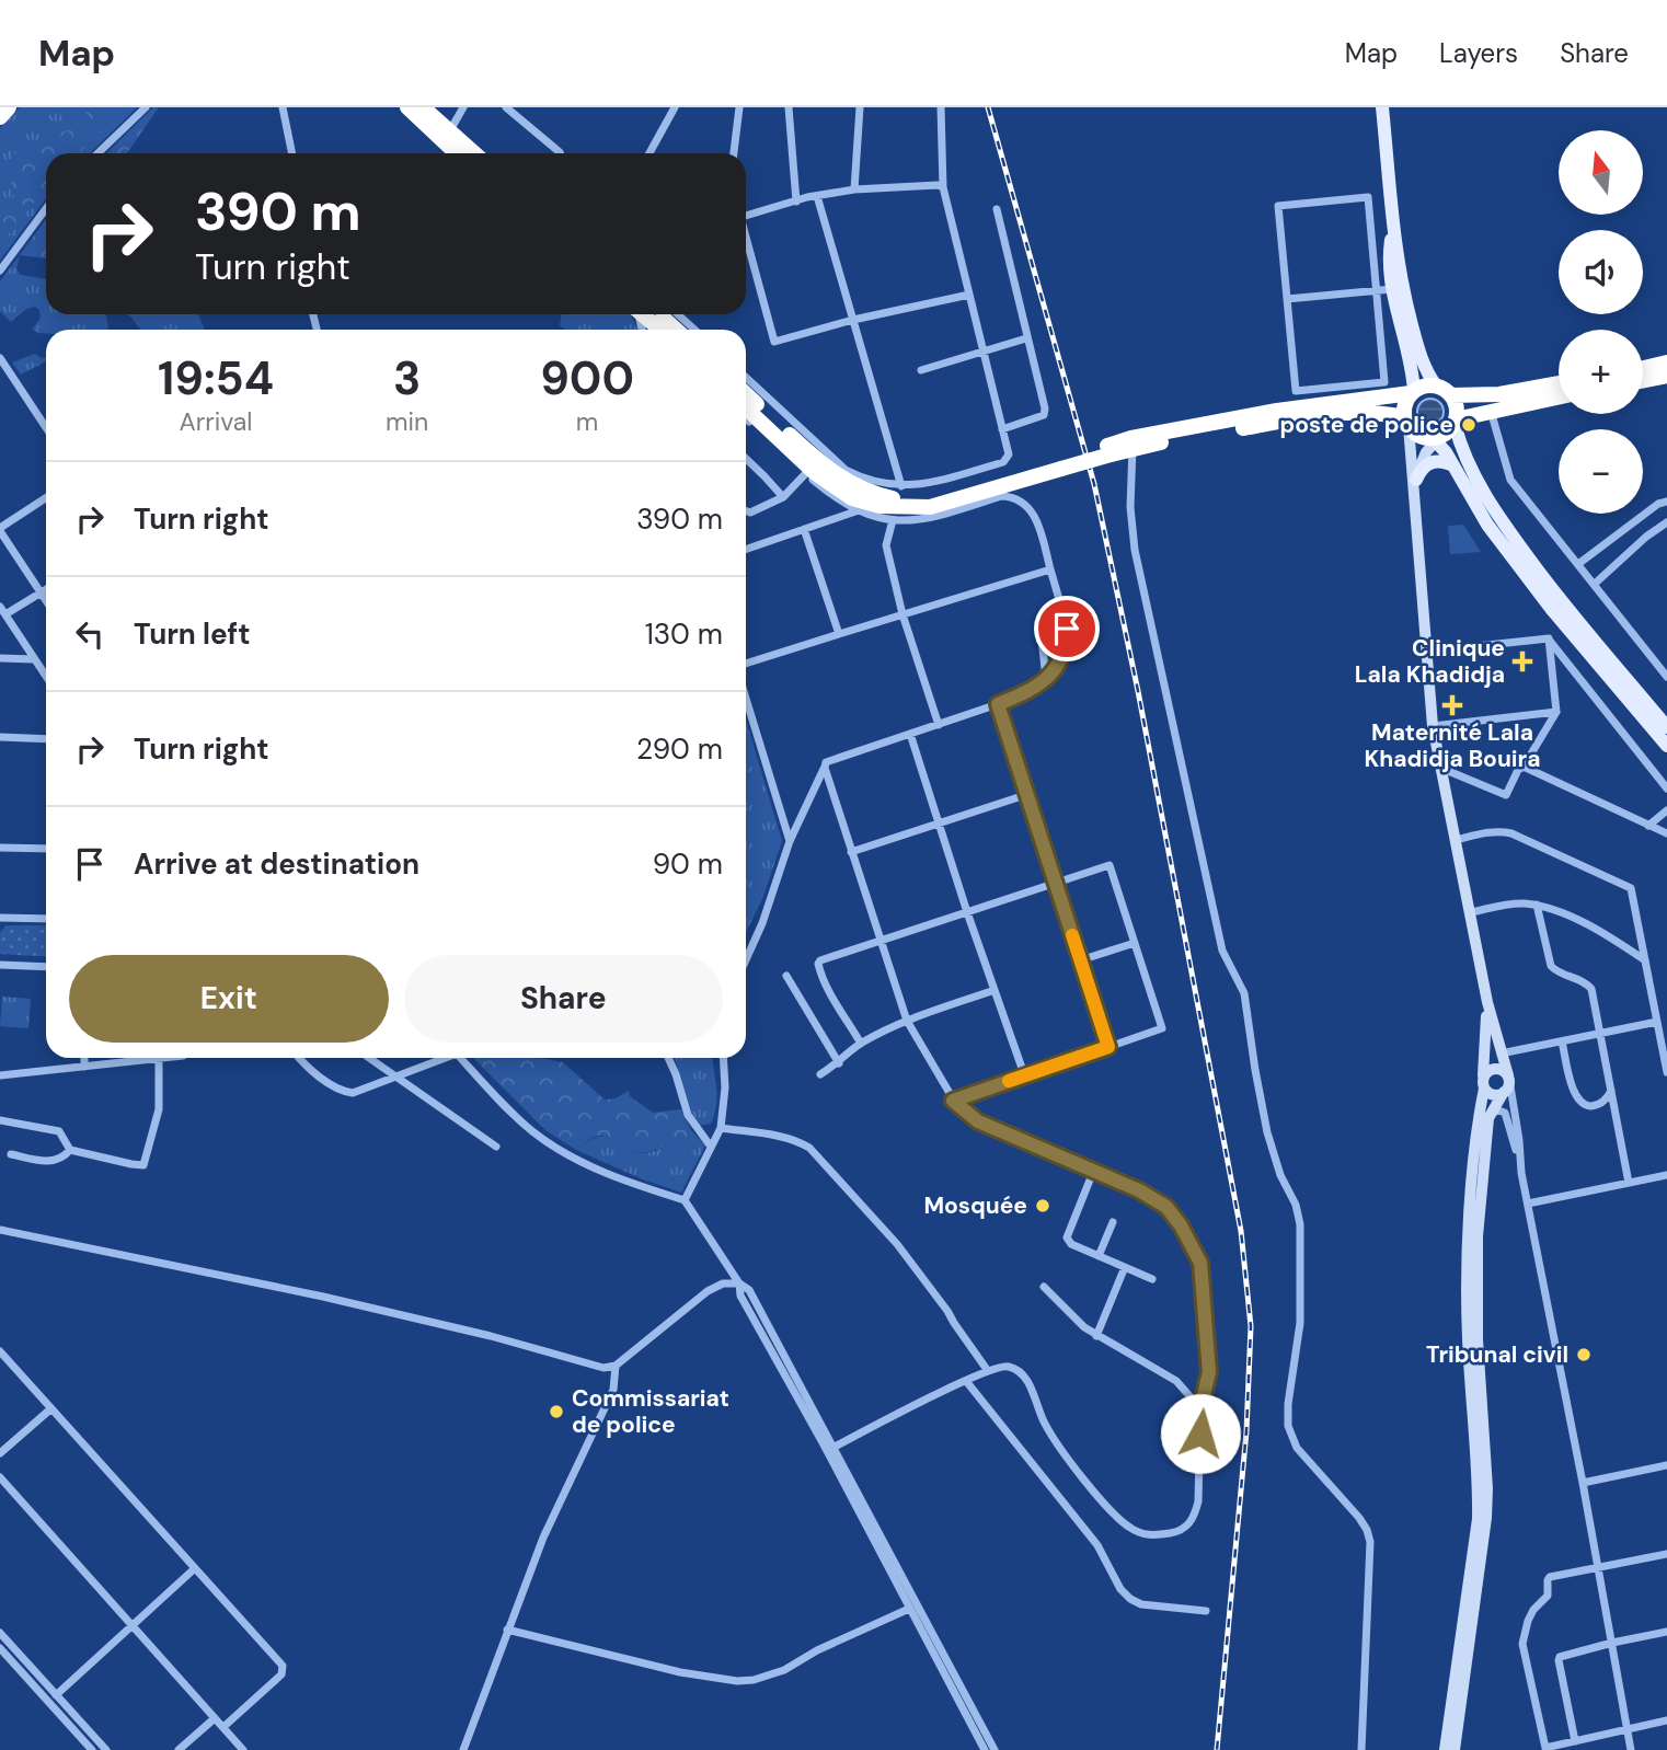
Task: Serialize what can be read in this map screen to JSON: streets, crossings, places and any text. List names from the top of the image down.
{
  "places": {
    "other": [
      "poste de police",
      "Mosquée",
      "Tribunal civil",
      "Commissariat de police"
    ],
    "health": ["Clinique Lala Khadidja", "Maternité Lala Khadidja Bouira"]
  },
  "north": "top",
  "page": {
    "header": "Map",
    "nav": ["Map", "Layers", "Share"],
    "map_buttons": ["+", "−"],
    "turn": ["390 m", "Turn right"],
    "eta": [
      "19:54",
      "Arrival",
      "3",
      "min",
      "900",
      "m"
    ],
    "list": [
      {
        "name": "Turn right",
        "value": "390 m"
      },
      {
        "name": "Turn left",
        "value": "130 m"
      },
      {
        "name": "Turn right",
        "value": "290 m"
      },
      {
        "name": "Arrive at destination",
        "value": "90 m"
      }
    ],
    "buttons": ["Exit", "Share"]
  }
}
